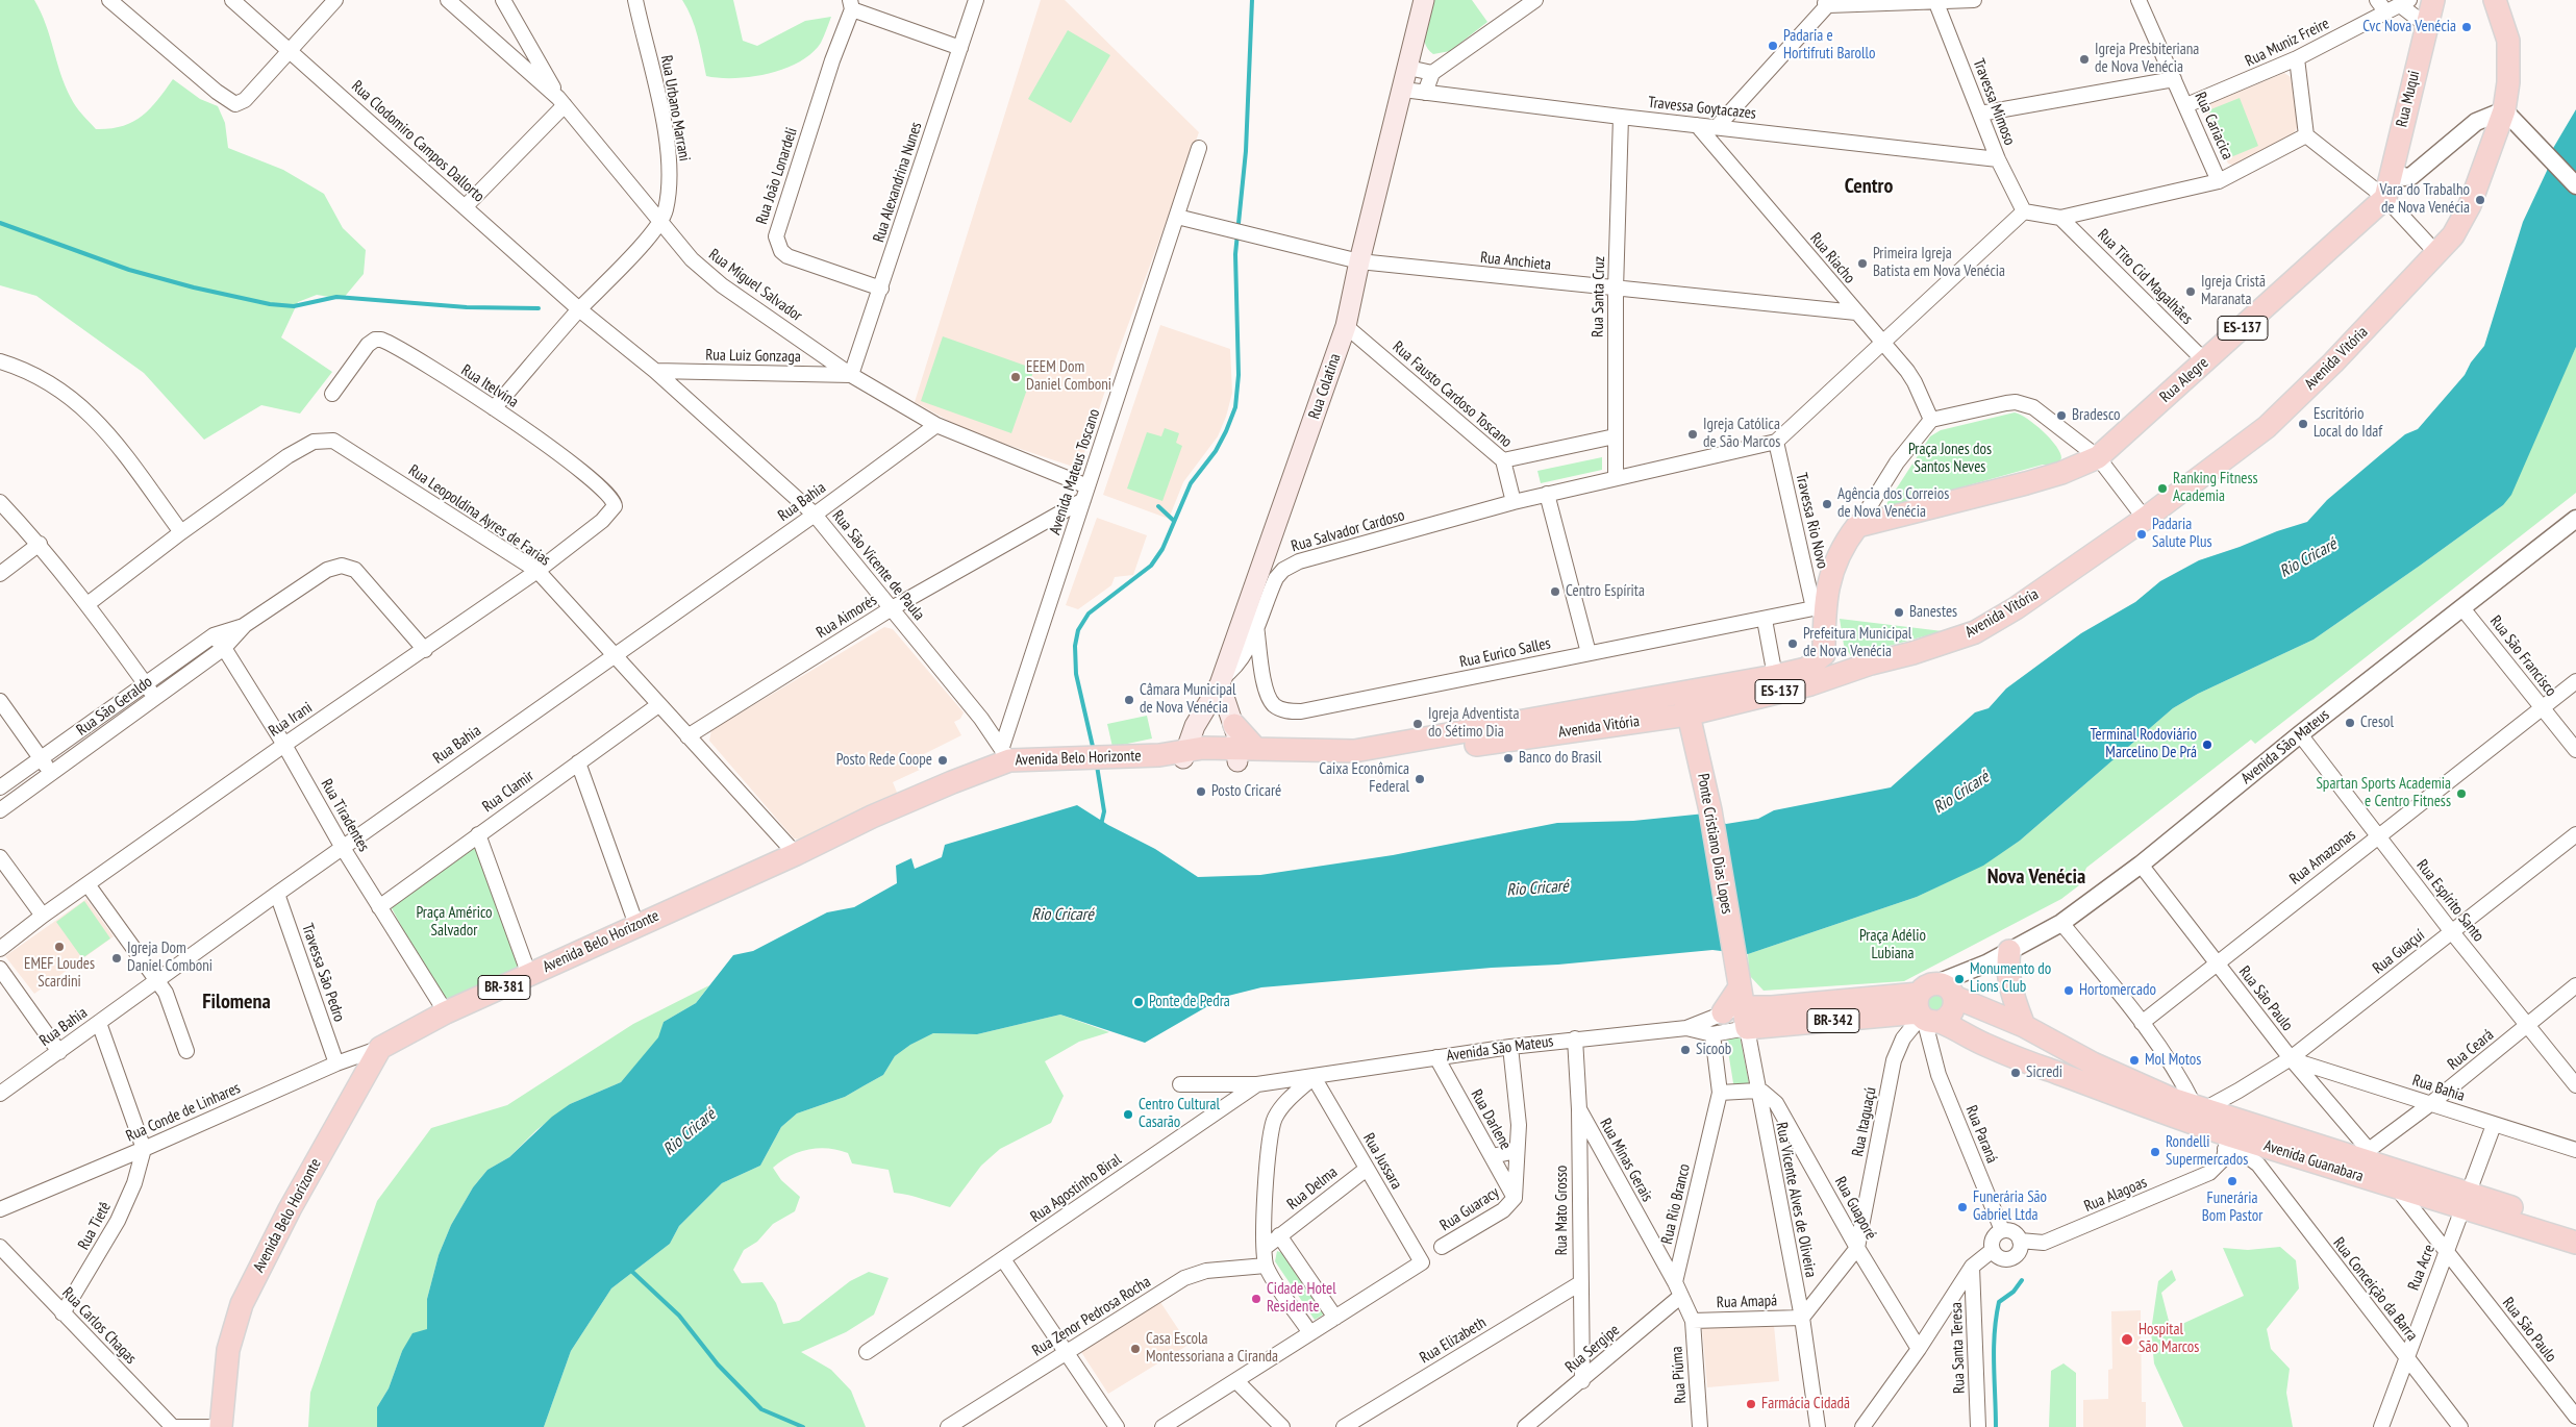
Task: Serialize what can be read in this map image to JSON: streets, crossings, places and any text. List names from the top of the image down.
{
  "streets": {
    "main road": [
      "Rua Muqui",
      "ES-137",
      "Avenida Vitória",
      "Rua Alegre",
      "Rua Colatina",
      "Avenida São Mateus",
      "Avenida Belo Horizonte",
      "Ponte Cristiano Dias Lopes",
      "BR-381",
      "BR-342",
      "Avenida Guanabara"
    ],
    "street": [
      "Rua Muniz Freire",
      "Travessa Mimoso",
      "Rua Urbano Marrani",
      "Travessa Goytacazes",
      "Rua Cariacica",
      "Rua Clodomiro Campos Dallorto",
      "Rua João Lonardeli",
      "Rua Alexandrina Nunes",
      "Rua Riacho",
      "Rua Anchieta",
      "Rua Tito Cid Magalhães",
      "Rua Miguel Salvador",
      "Rua Santa Cruz",
      "Rua Luiz Gonzaga",
      "Rua Itelvina",
      "Rua Fausto Cardoso Toscano",
      "Avenida Mateus Toscano",
      "Rua Bahia",
      "Rua Leopoldina Ayres de Farias",
      "Travessa Rio Novo",
      "Rua Salvador Cardoso",
      "Rua São Vicente de Paula",
      "Rua Aimorés",
      "Rua Eurico Salles",
      "Rua São Francisco",
      "Rua São Geraldo",
      "Rua Irani",
      "Rua Clamir",
      "Rua Tiradentes",
      "Rua Amazonas",
      "Rua Espírito Santo",
      "Rua Guaçuí",
      "Travessa São Pedro",
      "Rua São Paulo",
      "Rua Ceará",
      "Rua Conde de Linhares",
      "Rua Darlene",
      "Rua Itaguaçú",
      "Rua Paraná",
      "Rua Minas Gerais",
      "Rua Jussara",
      "Rua Agostinho Biral",
      "Rua Delma",
      "Rua Alagoas",
      "Rua Vicente Alves de Oliveira",
      "Rua Rio Branco",
      "Rua Guaporé",
      "Rua Guaracy",
      "Rua Mato Grosso",
      "Rua Tietê",
      "Rua Acre",
      "Rua Conceição da Barra",
      "Rua Amapá",
      "Rua Zenor Pedrosa Rocha",
      "Rua Carlos Chagas",
      "Rua Elizabeth",
      "Rua Santa Teresa",
      "Rua Sergipe",
      "Rua Piúma"
    ]
  },
  "crossings": [
    ["Rua Muniz Freire", "Rua Muqui"],
    ["Rua Muniz Freire", "Rua Cariacica"],
    ["Rua Muqui", "Rua Alegre"],
    ["Travessa Mimoso", "Travessa Goytacazes"],
    ["Rua Urbano Marrani", "Rua Miguel Salvador"],
    ["Travessa Goytacazes", "Rua Riacho"],
    ["Travessa Goytacazes", "Rua Santa Cruz"],
    ["Travessa Goytacazes", "Rua Colatina"],
    ["Rua Clodomiro Campos Dallorto", "Rua São Vicente de Paula"],
    ["Rua João Lonardeli", "Rua Alexandrina Nunes"],
    ["Rua Alexandrina Nunes", "Rua Miguel Salvador"],
    ["Rua Alexandrina Nunes", "Rua Luiz Gonzaga"],
    ["Rua Riacho", "Rua Anchieta"],
    ["Rua Anchieta", "Rua Santa Cruz"],
    ["Rua Anchieta", "Rua Colatina"],
    ["Rua Anchieta", "Avenida Mateus Toscano"],
    ["Rua Tito Cid Magalhães", "Rua Alegre"],
    ["Rua Miguel Salvador", "Rua Luiz Gonzaga"],
    ["Rua Miguel Salvador", "Avenida Mateus Toscano"],
    ["Rua Miguel Salvador", "Rua Bahia"],
    ["Rua Miguel Salvador", "Rua Aimorés"],
    ["Rua Santa Cruz", "Rua Salvador Cardoso"],
    ["ES-137", "Rua Alegre"],
    ["Rua Luiz Gonzaga", "Rua São Vicente de Paula"],
    ["Avenida Vitória", "Rua Colatina"],
    ["Avenida Vitória", "Avenida Belo Horizonte"],
    ["Avenida Vitória", "Ponte Cristiano Dias Lopes"],
    ["Rua Itelvina", "Rua Irani"],
    ["Rua Colatina", "Rua Fausto Cardoso Toscano"],
    ["Rua Colatina", "Rua Salvador Cardoso"],
    ["Rua Colatina", "Avenida Belo Horizonte"],
    ["Rua Fausto Cardoso Toscano", "Rua Salvador Cardoso"],
    ["Avenida Mateus Toscano", "Rua São Vicente de Paula"],
    ["Avenida Mateus Toscano", "Rua Aimorés"],
    ["Avenida Mateus Toscano", "Avenida Belo Horizonte"],
    ["Rua Bahia", "Rua Leopoldina Ayres de Farias"],
    ["Rua Bahia", "Rua São Vicente de Paula"],
    ["Rua Bahia", "Rua Tiradentes"],
    ["Rua Bahia", "Rua Guaçuí"],
    ["Rua Bahia", "Travessa São Pedro"],
    ["Rua Bahia", "Rua São Paulo"],
    ["Rua Bahia", "Rua Ceará"],
    ["Rua Bahia", "Rua Acre"],
    ["Rua Leopoldina Ayres de Farias", "Rua Aimorés"],
    ["Rua Leopoldina Ayres de Farias", "Rua Irani"],
    ["Rua Leopoldina Ayres de Farias", "Avenida Belo Horizonte"],
    ["Rua Leopoldina Ayres de Farias", "Rua Clamir"],
    ["Travessa Rio Novo", "Rua Salvador Cardoso"],
    ["Travessa Rio Novo", "Rua Eurico Salles"],
    ["Rua Salvador Cardoso", "Rua Eurico Salles"],
    ["Rua São Vicente de Paula", "Rua Aimorés"],
    ["Rua São Vicente de Paula", "Avenida Belo Horizonte"],
    ["Rua São Francisco", "Avenida São Mateus"],
    ["Rua São Francisco", "Rua Amazonas"],
    ["Rua São Geraldo", "Rua Irani"],
    ["Rua São Geraldo", "Rua Tiradentes"],
    ["Rua Irani", "Rua Tiradentes"],
    ["Avenida São Mateus", "Ponte Cristiano Dias Lopes"],
    ["Avenida São Mateus", "Rua Espírito Santo"],
    ["Avenida São Mateus", "Rua São Paulo"],
    ["Avenida São Mateus", "BR-342"],
    ["Avenida São Mateus", "Rua Darlene"],
    ["Avenida São Mateus", "Rua Itaguaçú"],
    ["Avenida São Mateus", "Rua Paraná"],
    ["Avenida São Mateus", "Rua Jussara"],
    ["Avenida São Mateus", "Avenida Guanabara"],
    ["Avenida São Mateus", "Rua Agostinho Biral"],
    ["Avenida São Mateus", "Rua Vicente Alves de Oliveira"],
    ["Avenida São Mateus", "Rua Mato Grosso"],
    ["Avenida Belo Horizonte", "Rua Tiradentes"],
    ["Avenida Belo Horizonte", "Rua Conde de Linhares"],
    ["Rua Clamir", "Rua Tiradentes"],
    ["Ponte Cristiano Dias Lopes", "BR-342"],
    ["Ponte Cristiano Dias Lopes", "Rua Vicente Alves de Oliveira"],
    ["Rua Amazonas", "Rua Espírito Santo"],
    ["Rua Amazonas", "Rua São Paulo"],
    ["Rua Espírito Santo", "Rua Guaçuí"],
    ["Rua Espírito Santo", "Rua Ceará"],
    ["Rua Guaçuí", "Rua São Paulo"],
    ["Travessa São Pedro", "Rua Conde de Linhares"],
    ["Rua São Paulo", "Rua Ceará"],
    ["Rua São Paulo", "Avenida Guanabara"],
    ["Rua São Paulo", "Rua Acre"],
    ["BR-342", "Rua Itaguaçú"],
    ["BR-342", "Rua Paraná"],
    ["BR-342", "Avenida Guanabara"],
    ["BR-342", "Rua Vicente Alves de Oliveira"],
    ["Rua Ceará", "Avenida Guanabara"],
    ["Rua Conde de Linhares", "Rua Tietê"],
    ["Rua Darlene", "Rua Guaracy"],
    ["Rua Itaguaçú", "Rua Paraná"],
    ["Rua Itaguaçú", "Avenida Guanabara"],
    ["Rua Itaguaçú", "Rua Vicente Alves de Oliveira"],
    ["Rua Itaguaçú", "Rua Guaporé"],
    ["Rua Itaguaçú", "Rua Amapá"],
    ["Rua Paraná", "Avenida Guanabara"],
    ["Rua Paraná", "Rua Alagoas"],
    ["Rua Minas Gerais", "Rua Rio Branco"],
    ["Rua Minas Gerais", "Rua Mato Grosso"],
    ["Rua Jussara", "Rua Agostinho Biral"],
    ["Rua Jussara", "Rua Delma"],
    ["Avenida Guanabara", "Rua Alagoas"],
    ["Avenida Guanabara", "Rua Acre"],
    ["Avenida Guanabara", "Rua Conceição da Barra"],
    ["Rua Alagoas", "Rua Conceição da Barra"],
    ["Rua Vicente Alves de Oliveira", "Rua Guaporé"],
    ["Rua Vicente Alves de Oliveira", "Rua Amapá"],
    ["Rua Mato Grosso", "Rua Elizabeth"],
    ["Rua Mato Grosso", "Rua Sergipe"],
    ["Rua Tietê", "Rua Carlos Chagas"],
    ["Rua Acre", "Rua Conceição da Barra"],
    ["Rua Amapá", "Rua Piúma"]
  ],
  "districts": ["Centro", "Nova Venécia", "Filomena"],
  "water": ["Rio Cricaré"],
  "parks": ["Praça Jones dos Santos Neves", "Praça Américo Salvador", "Praça Adélio Lubiana"],
  "places": [
    "Cvc Nova Venécia",
    "Padaria e Hortifruti Barollo",
    "Igreja Presbiteriana de Nova Venécia",
    "Vara do Trabalho de Nova Venécia",
    "Primeira Igreja Batista em Nova Venécia",
    "Igreja Cristã Maranata",
    "EEEM Dom Daniel Comboni",
    "Bradesco",
    "Escritório Local do Idaf",
    "Igreja Católica de São Marcos",
    "Ranking Fitness Academia",
    "Agência dos Correios de Nova Venécia",
    "Padaria Salute Plus",
    "Centro Espírita",
    "Banestes",
    "Prefeitura Municipal de Nova Venécia",
    "Câmara Municipal de Nova Venécia",
    "Cresol",
    "Igreja Adventista do Sétimo Dia",
    "Terminal Rodoviário Marcelino De Prá",
    "Banco do Brasil",
    "Posto Rede Coope",
    "Caixa Econômica Federal",
    "Posto Cricaré",
    "Spartan Sports Academia e Centro Fitness",
    "EMEF Loudes Scardini",
    "Igreja Dom Daniel Comboni",
    "Monumento do Lions Club",
    "Hortomercado",
    "Ponte de Pedra",
    "Sicoob",
    "Mol Motos",
    "Sicredi",
    "Centro Cultural Casarão",
    "Rondelli Supermercados",
    "Funerária Bom Pastor",
    "Funerária São Gabriel Ltda",
    "Cidade Hotel Residente",
    "Hospital São Marcos",
    "Casa Escola Montessoriana a Ciranda",
    "Farmácia Cidadã"
  ]
}
